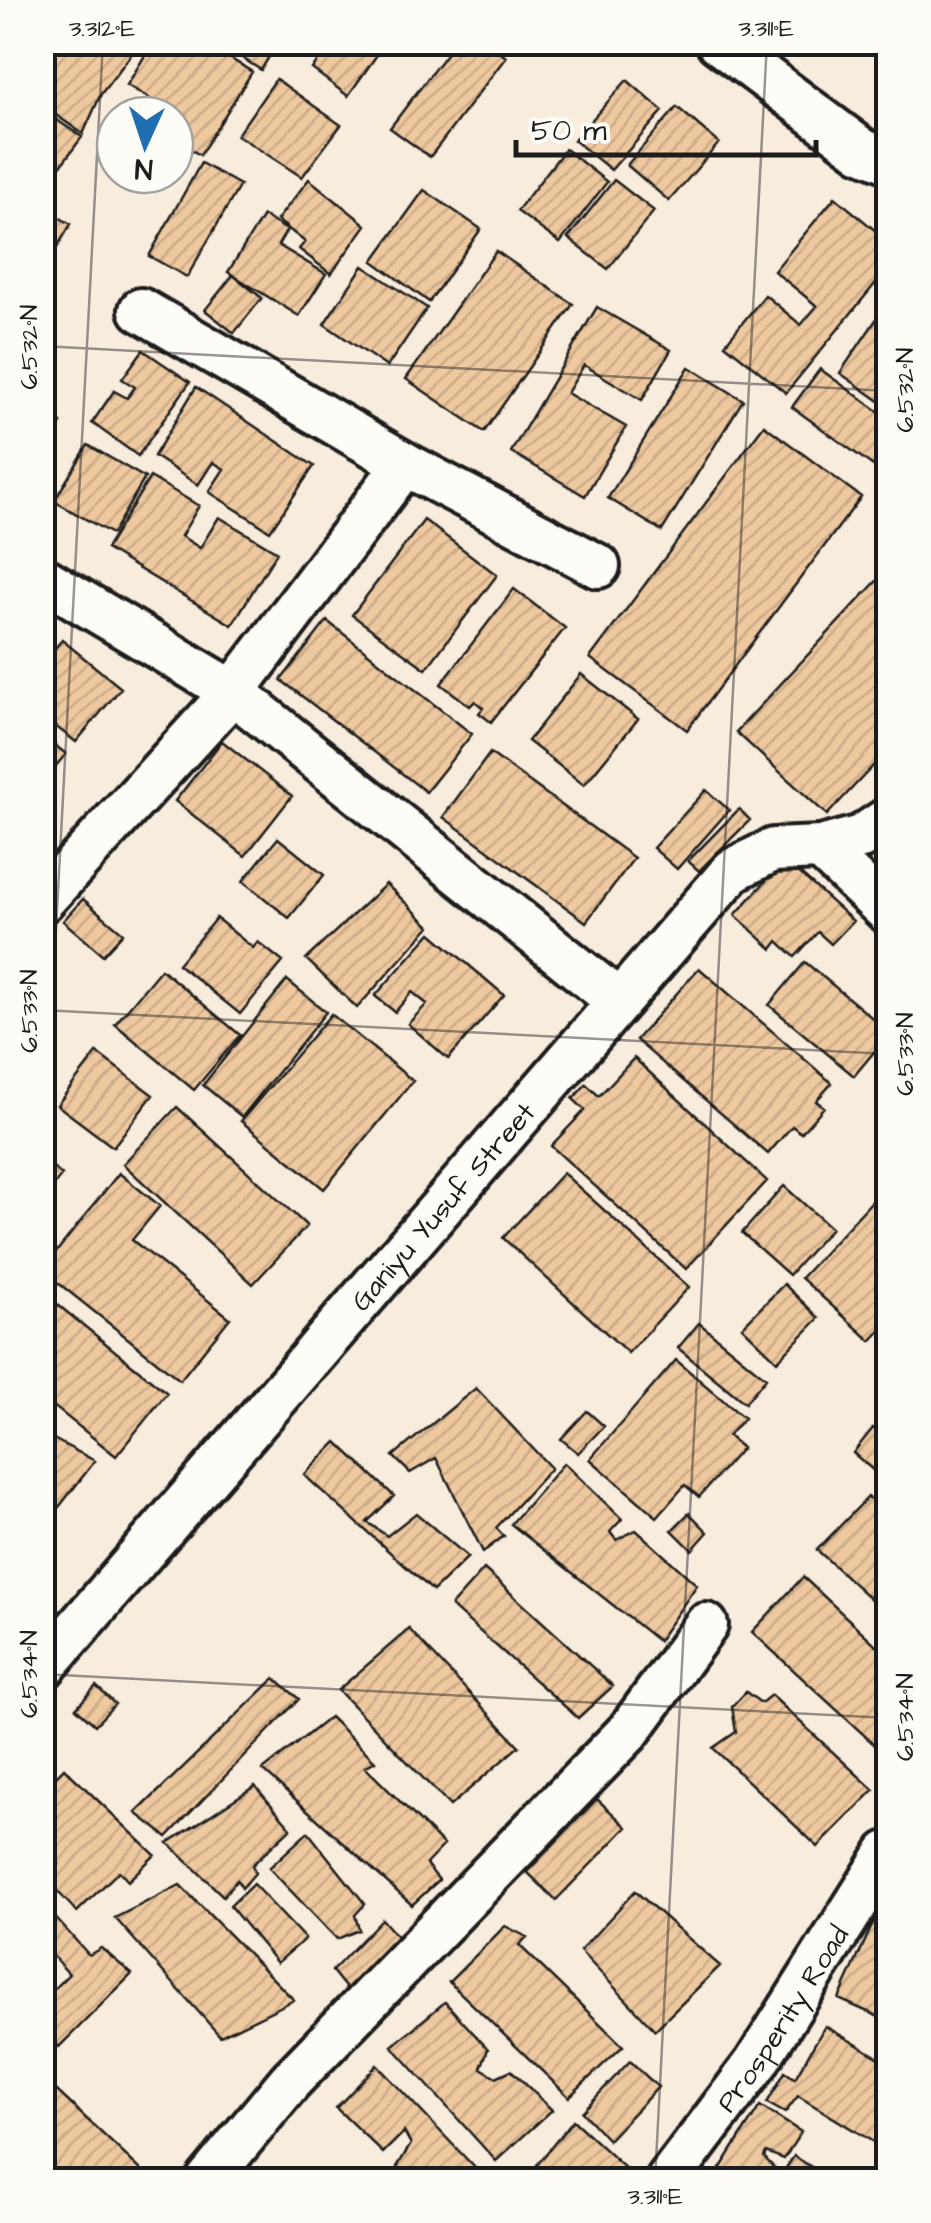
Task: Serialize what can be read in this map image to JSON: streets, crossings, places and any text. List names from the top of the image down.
{
  "streets": {
    "street": ["Ganiyu Yusuf Street", "Prosperity Road"]
  },
  "scale_bar": "50 m",
  "north": "bottom",
  "coordinates": [
    "3.312°E",
    "3.311°E",
    "6.532°N",
    "6.533°N",
    "6.534°N"
  ]
}
